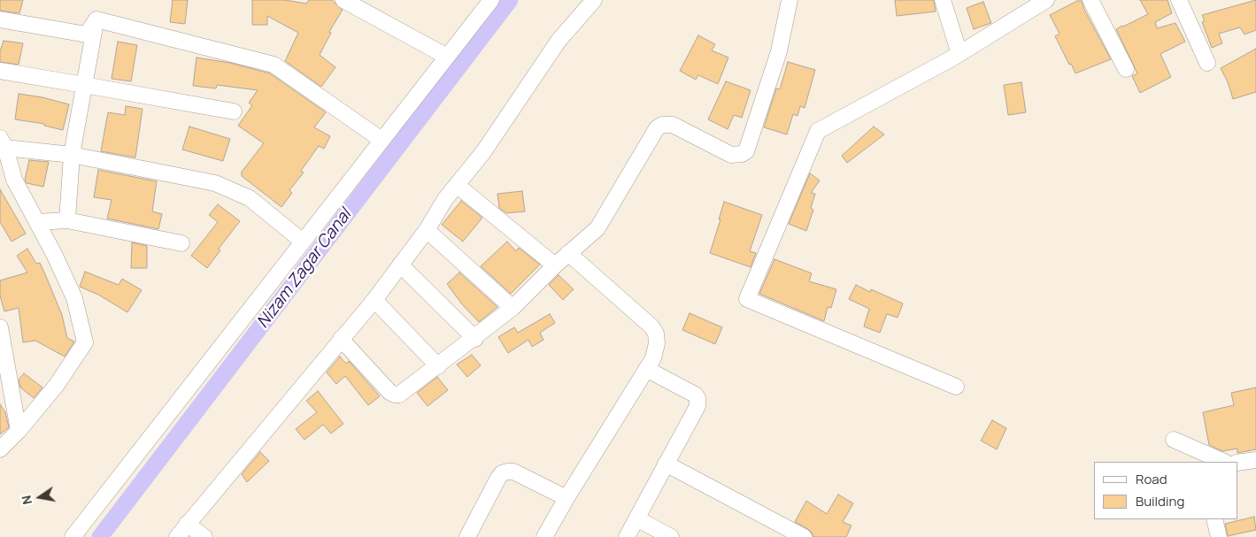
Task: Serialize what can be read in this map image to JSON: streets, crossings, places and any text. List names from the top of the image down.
{
  "water": ["Nizam Zagar Canal"],
  "legend": ["Road", "Building"],
  "north": "left"
}
